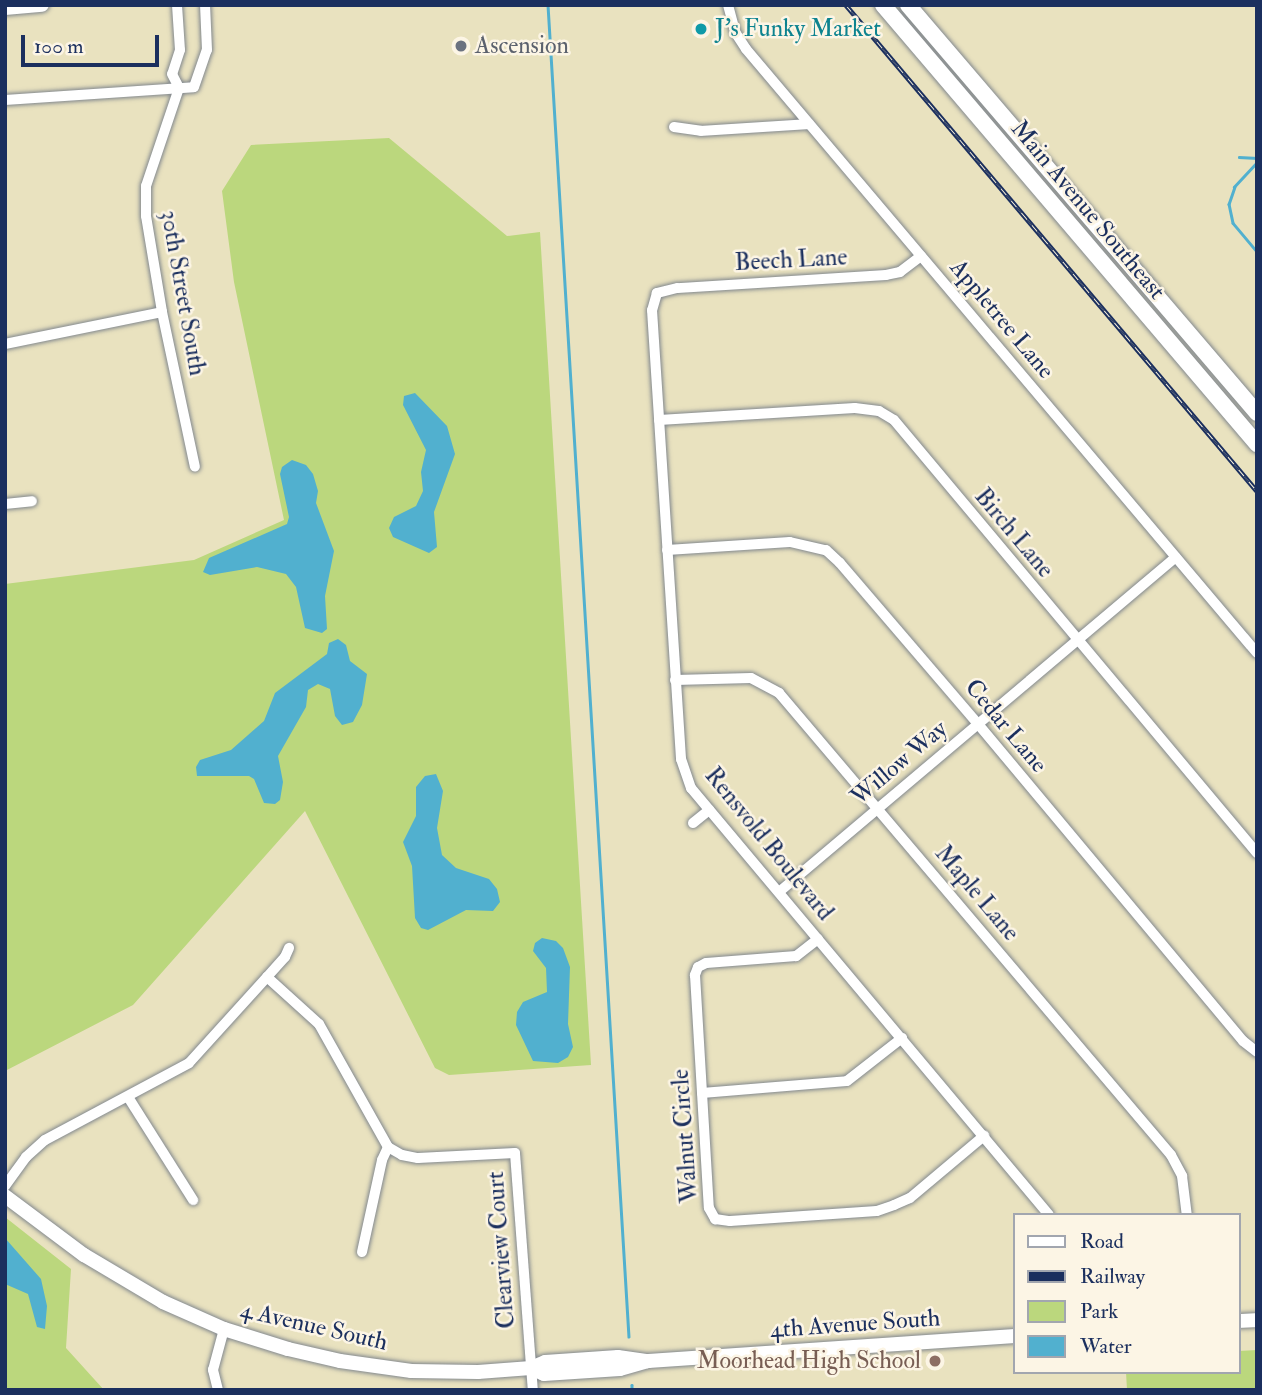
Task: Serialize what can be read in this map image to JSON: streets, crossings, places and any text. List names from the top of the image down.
{
  "streets": {
    "main road": ["Main Avenue Southeast"],
    "street": [
      "Beech Lane",
      "30th Street South",
      "Appletree Lane",
      "Birch Lane",
      "Cedar Lane",
      "Willow Way",
      "Rensvold Boulevard",
      "Maple Lane",
      "Walnut Circle",
      "Clearview Court",
      "4th Avenue South",
      "4 Avenue South"
    ]
  },
  "crossings": [
    ["Beech Lane", "Appletree Lane"],
    ["Beech Lane", "Rensvold Boulevard"],
    ["Appletree Lane", "Willow Way"],
    ["Birch Lane", "Willow Way"],
    ["Birch Lane", "Rensvold Boulevard"],
    ["Cedar Lane", "Willow Way"],
    ["Cedar Lane", "Rensvold Boulevard"],
    ["Willow Way", "Rensvold Boulevard"],
    ["Willow Way", "Maple Lane"],
    ["Rensvold Boulevard", "Maple Lane"],
    ["Rensvold Boulevard", "Walnut Circle"],
    ["Clearview Court", "4 Avenue South"],
    ["4th Avenue South", "4 Avenue South"]
  ],
  "places": ["J's Funky Market", "Ascension", "Moorhead High School"],
  "legend": [
    "Road",
    "Railway",
    "Park",
    "Water"
  ],
  "scale_bar": "100 m"
}
